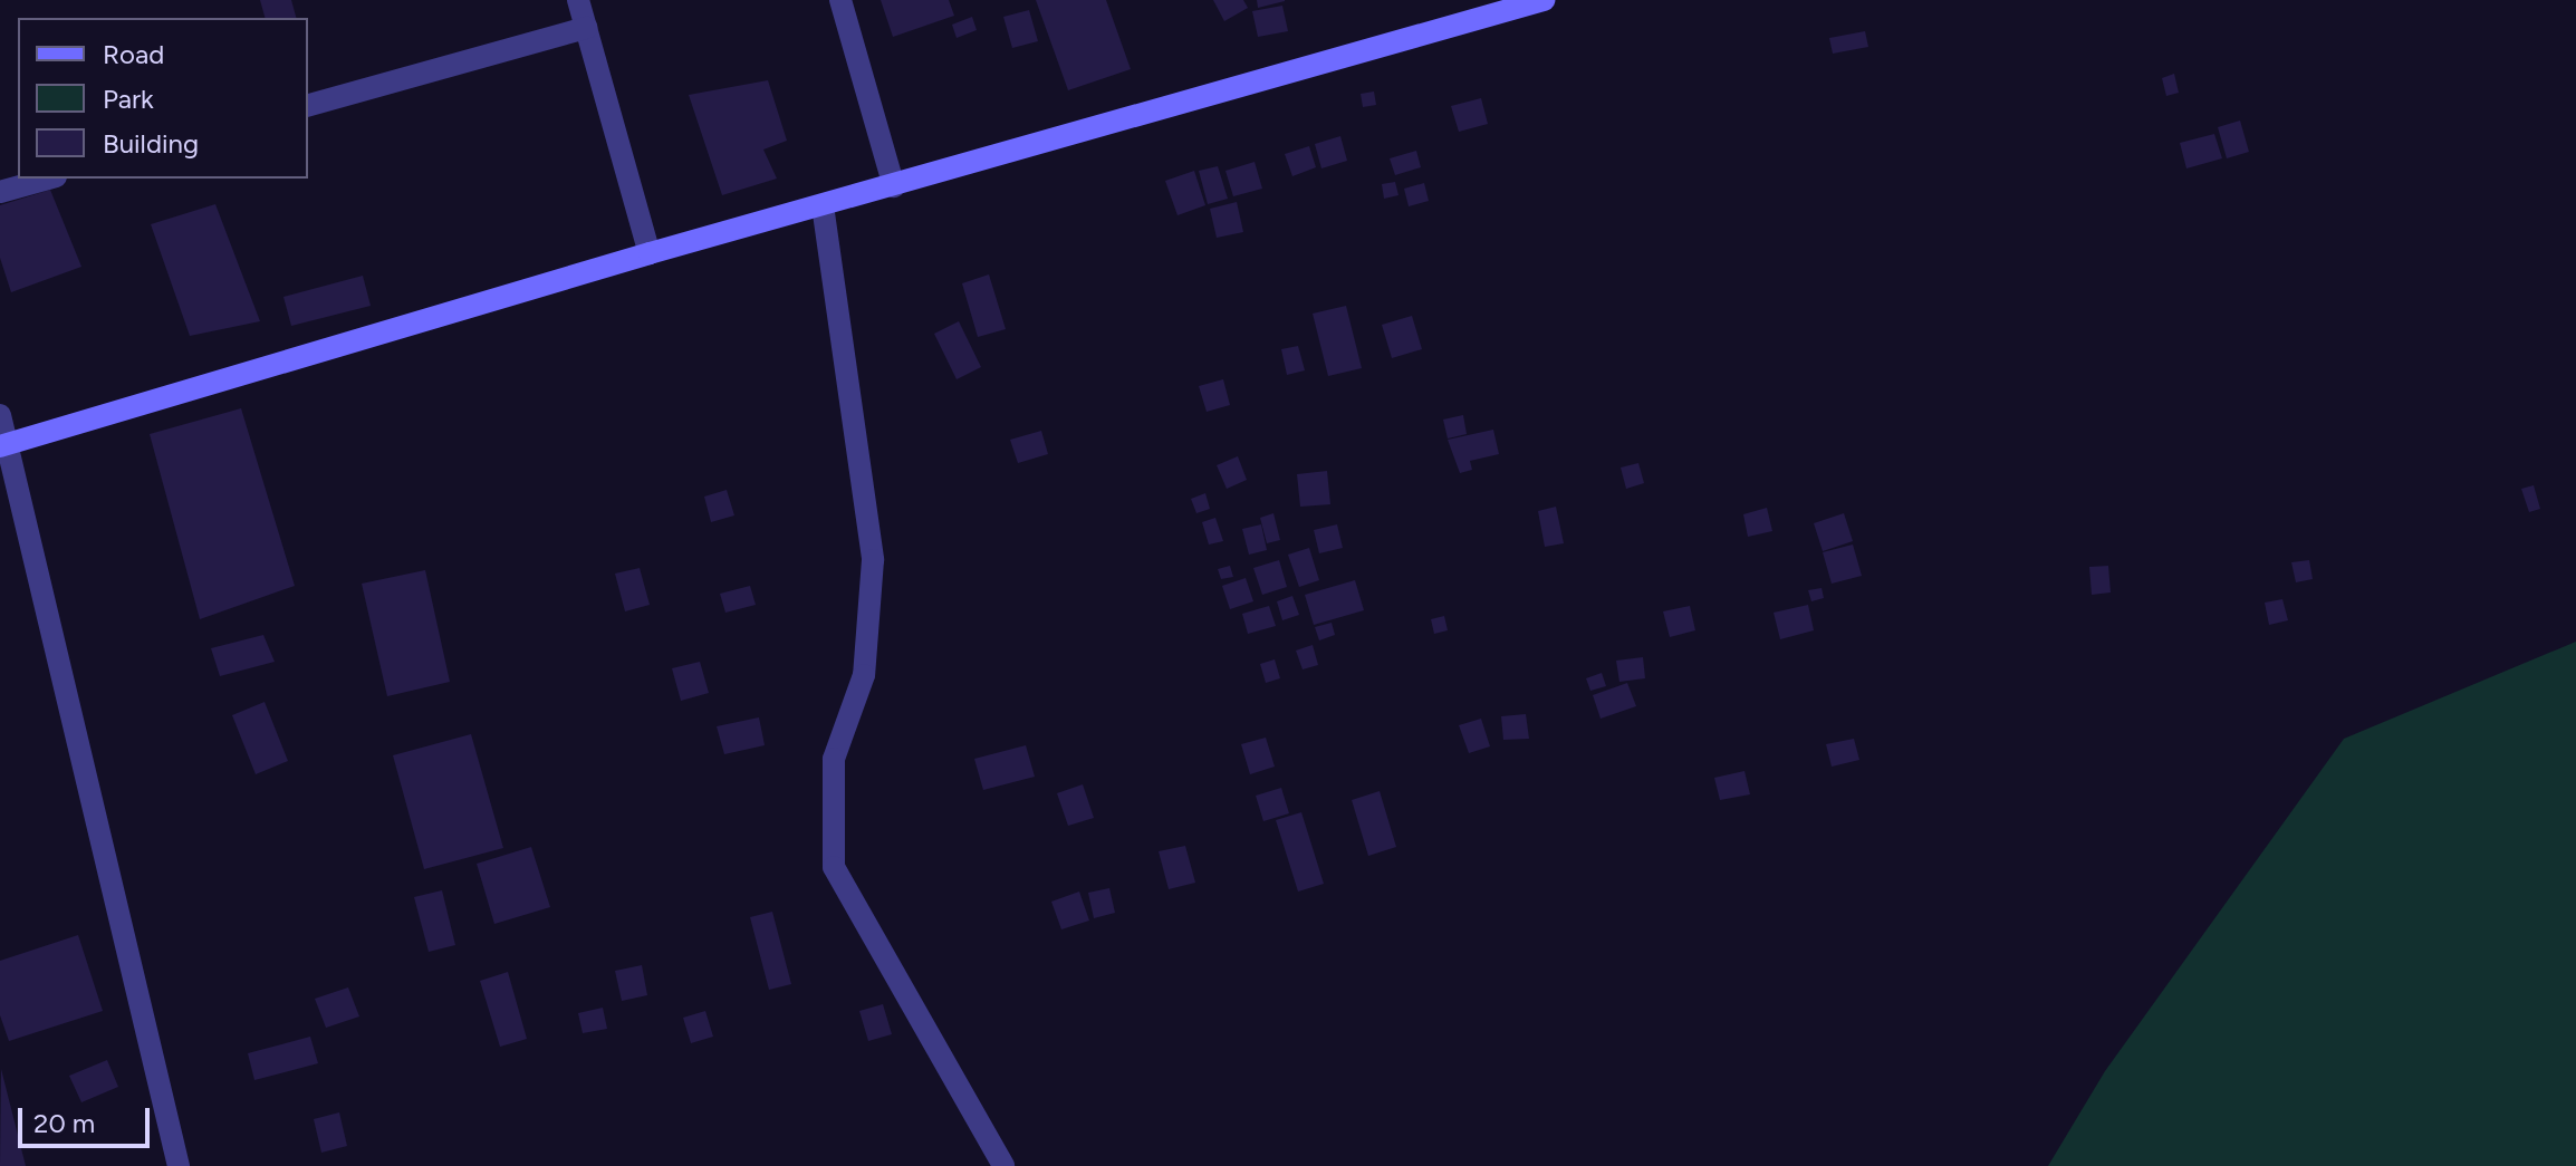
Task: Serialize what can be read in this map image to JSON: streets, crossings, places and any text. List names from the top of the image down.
{
  "legend": ["Road", "Park", "Building"],
  "scale_bar": "20 m"
}
